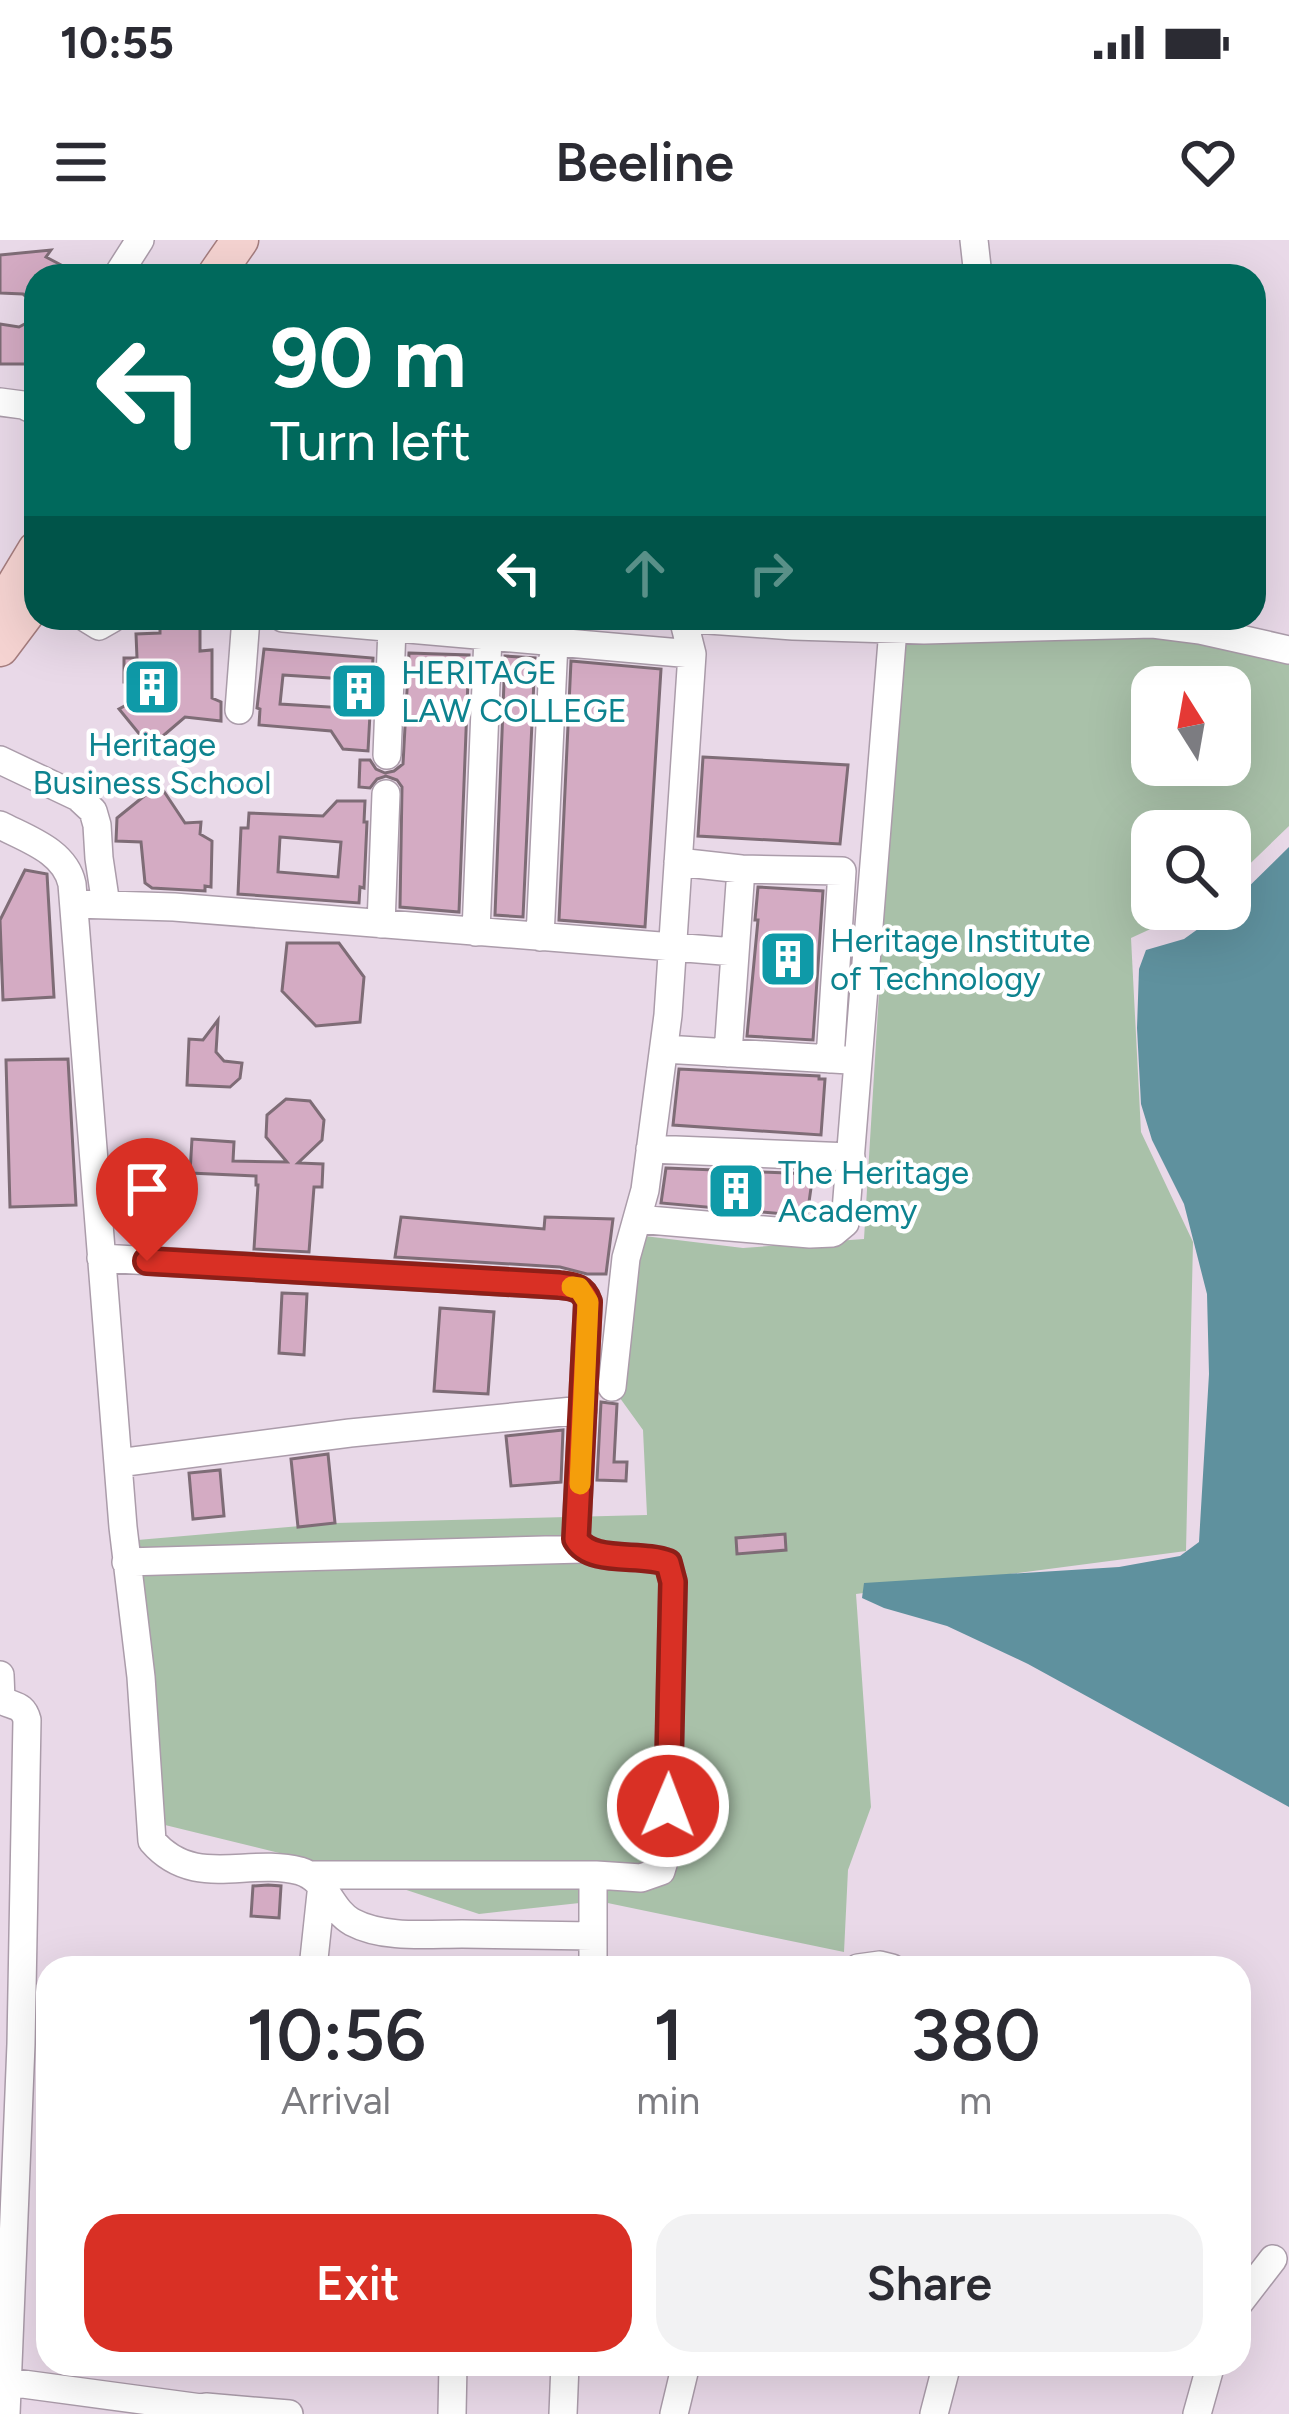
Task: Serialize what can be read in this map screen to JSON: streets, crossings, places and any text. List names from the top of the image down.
{
  "places": {
    "building": [
      "Heritage Business School",
      "HERITAGE LAW COLLEGE",
      "Heritage Institute of Technology",
      "The Heritage Academy"
    ]
  },
  "north": "top",
  "page": {
    "status": "10:55",
    "header": "Beeline",
    "turn": ["90 m", "Turn left"],
    "eta": [
      "10:56",
      "Arrival",
      "1",
      "min",
      "380",
      "m"
    ],
    "buttons": ["Exit", "Share"]
  }
}
